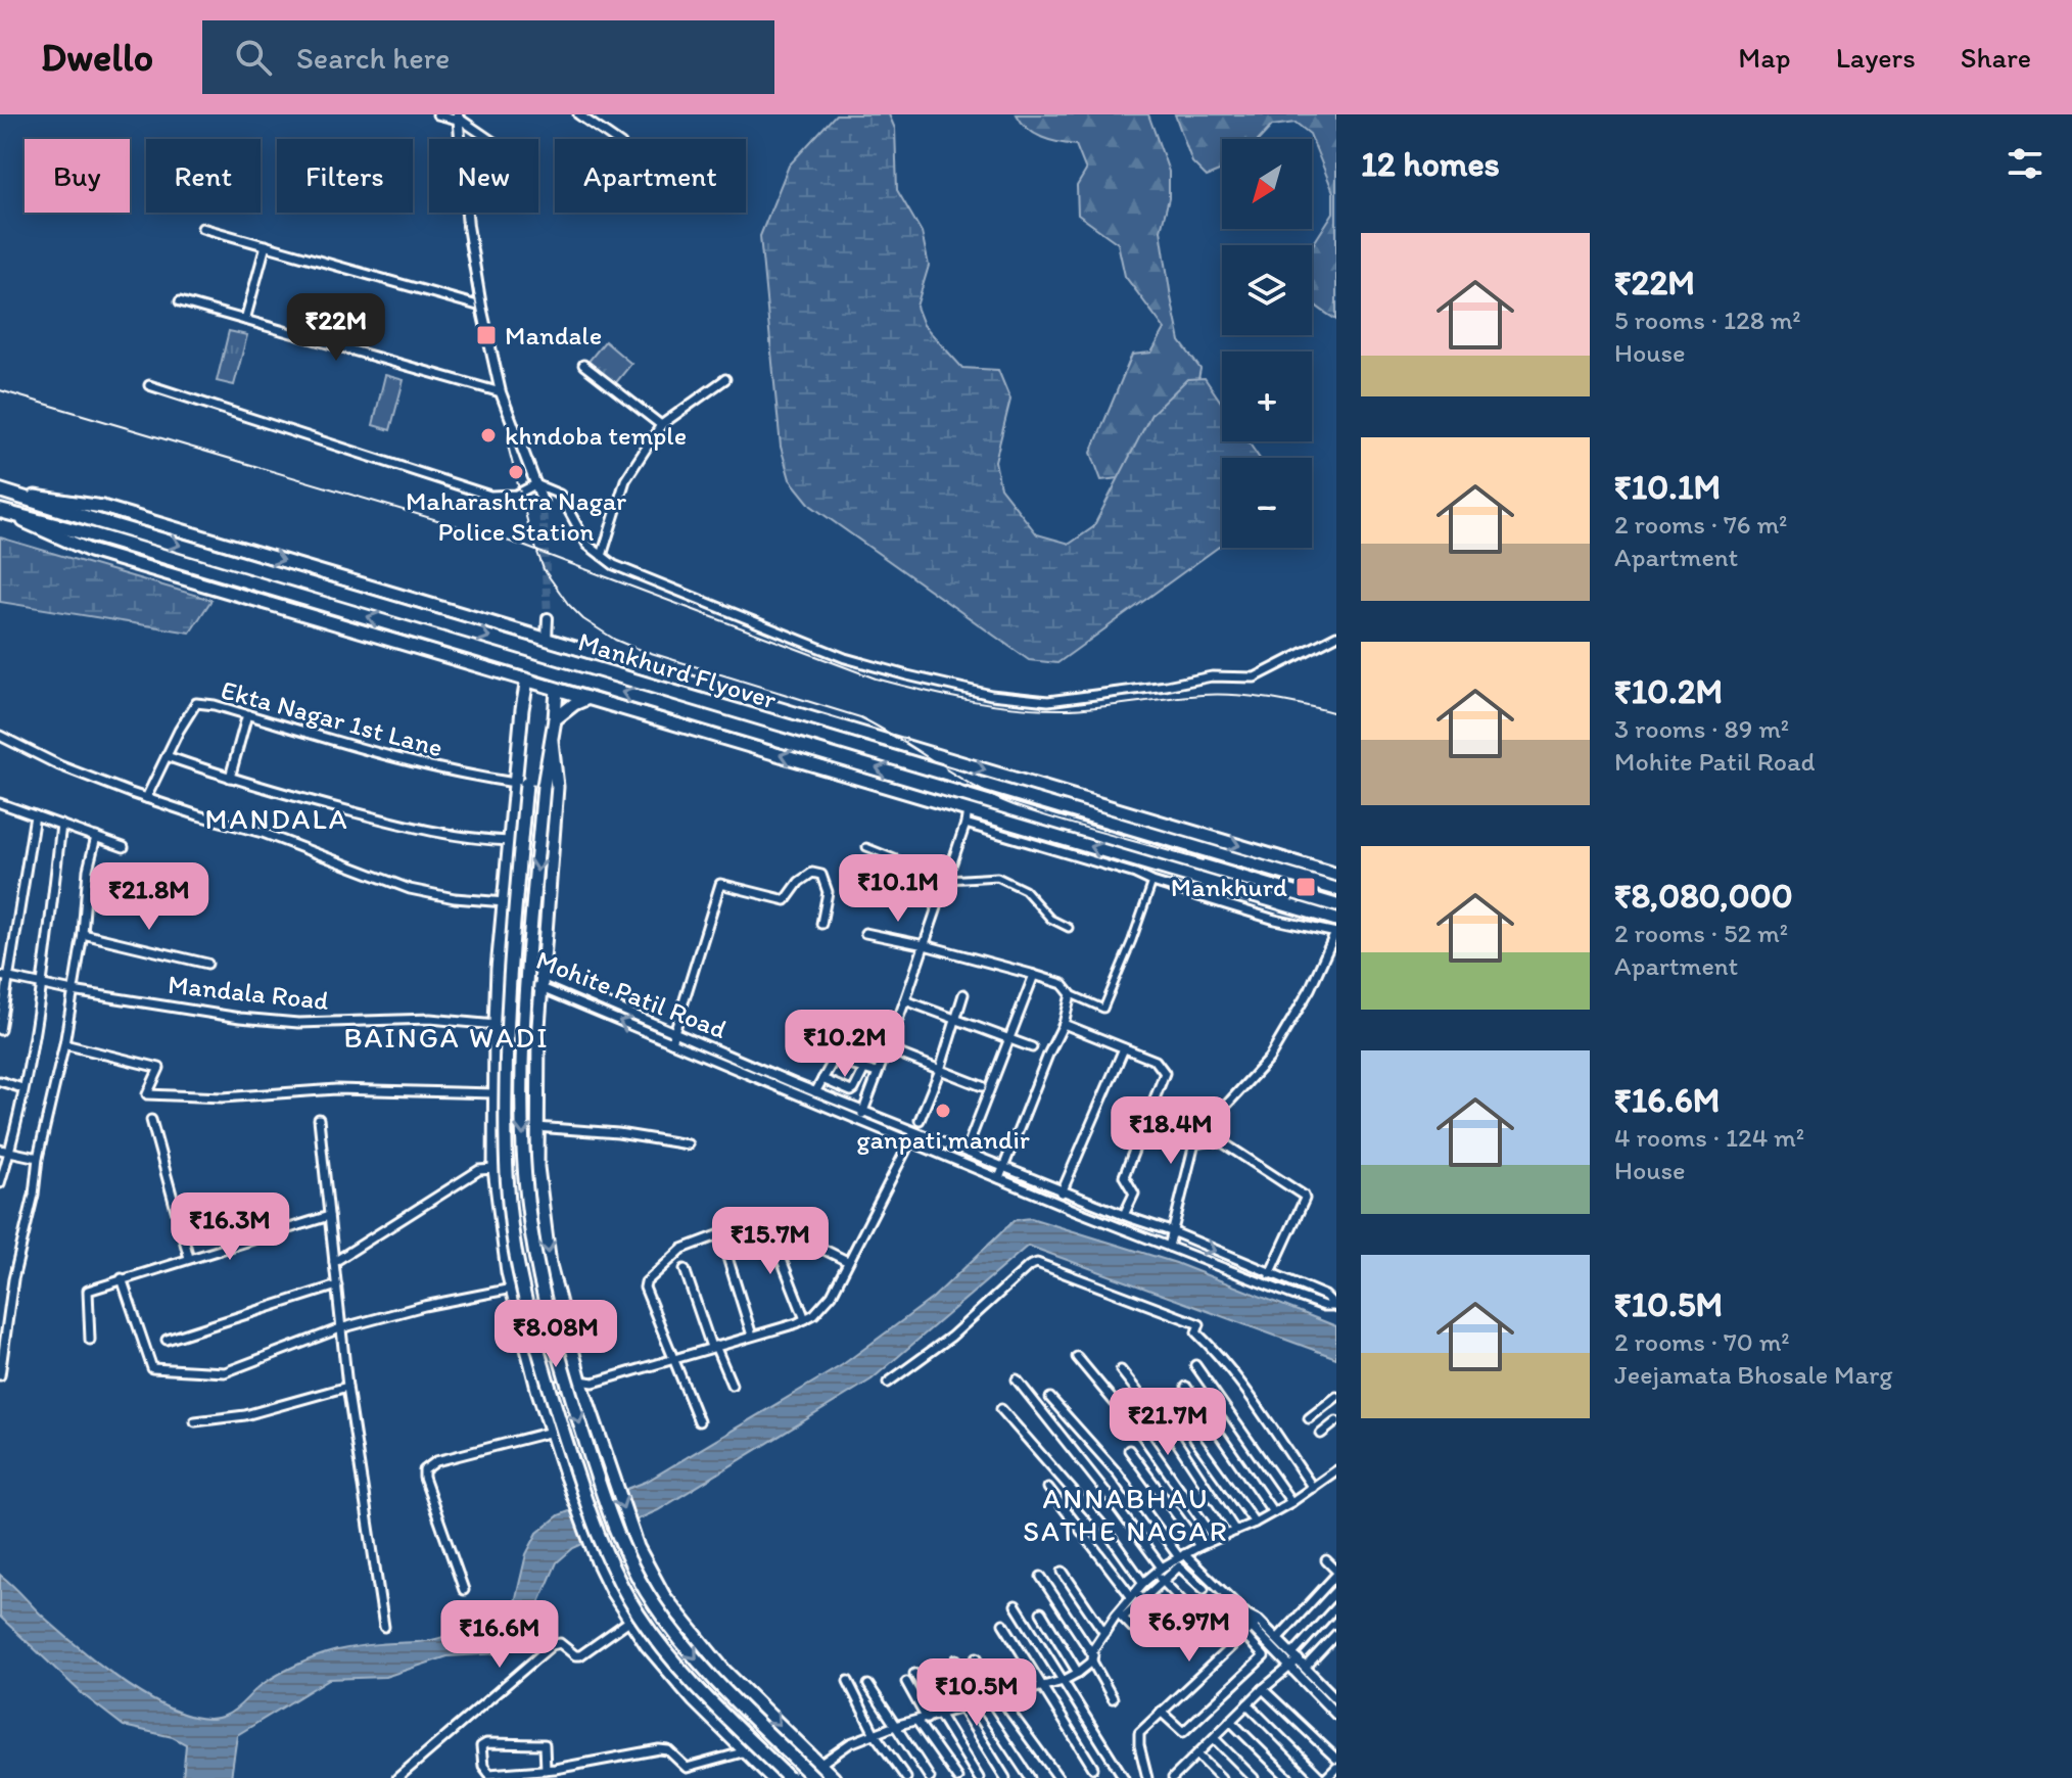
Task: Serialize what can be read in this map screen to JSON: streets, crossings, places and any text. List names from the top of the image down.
{
  "streets": {
    "highway": ["Mankhurd Flyover"],
    "street": ["Ekta Nagar 1st Lane", "Mandala Road", "Mohite Patil Road"]
  },
  "districts": ["MANDALA", "BAINGA WADI", "ANNABHAU SATHE NAGAR"],
  "places": {
    "transit": ["Mandale", "Mankhurd"],
    "other": ["khndoba temple", "Maharashtra Nagar Police Station", "ganpati mandir"]
  },
  "north": "bottom left",
  "page": {
    "header": "Dwello",
    "search": "Search here",
    "nav": ["Map", "Layers", "Share"],
    "heading": "12 homes",
    "map_buttons": ["+", "−"],
    "chip": [
      "Buy",
      "Rent",
      "Filters",
      "New",
      "Apartment"
    ],
    "list": [
      {
        "name": "₹22M",
        "note": "5 rooms · 128 m² · House"
      },
      {
        "name": "₹10.1M",
        "note": "2 rooms · 76 m² · Apartment"
      },
      {
        "name": "₹10.2M",
        "note": "3 rooms · 89 m² · Mohite Patil Road"
      },
      {
        "name": "₹8,080,000",
        "note": "2 rooms · 52 m² · Apartment"
      },
      {
        "name": "₹16.6M",
        "note": "4 rooms · 124 m² · House"
      },
      {
        "name": "₹10.5M",
        "note": "2 rooms · 70 m² · Jeejamata Bhosale Marg"
      }
    ],
    "price": [
      "₹22M",
      "₹10.1M",
      "₹21.8M",
      "₹10.2M",
      "₹18.4M",
      "₹16.3M",
      "₹15.7M",
      "₹8.08M",
      "₹21.7M",
      "₹6.97M",
      "₹16.6M",
      "₹10.5M"
    ]
  }
}
